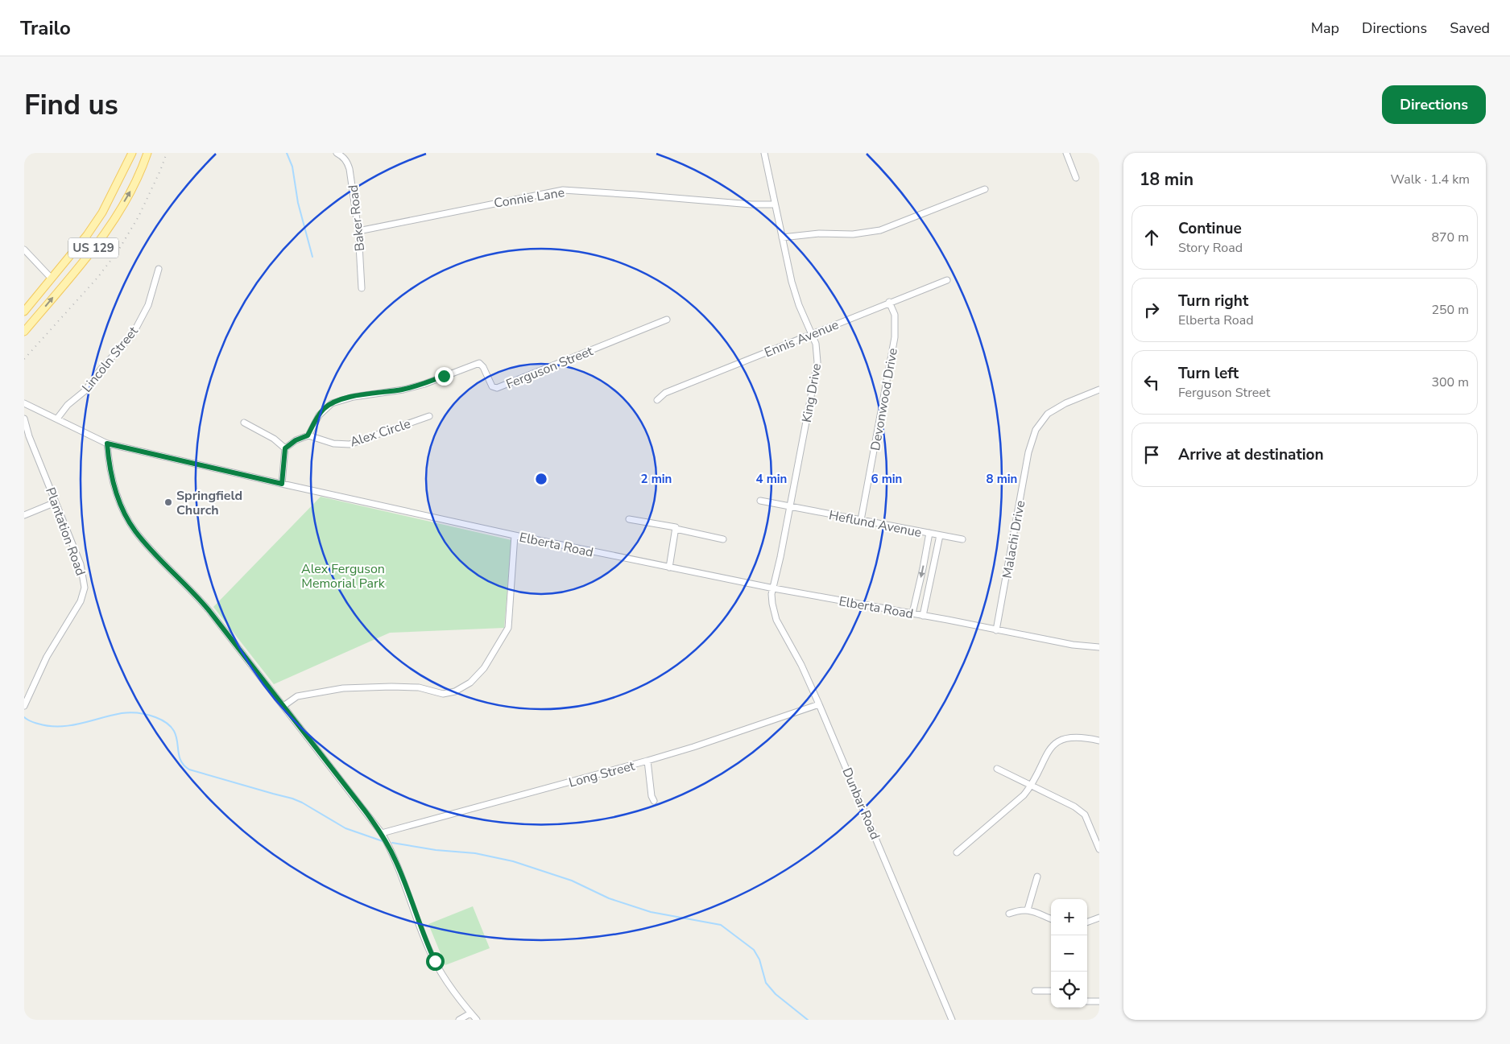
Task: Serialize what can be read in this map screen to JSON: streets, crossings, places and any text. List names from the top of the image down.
{
  "streets": {
    "main road": ["US 129"],
    "street": [
      "Connie Lane",
      "Baker Road",
      "Ennis Avenue",
      "Lincoln Street",
      "Ferguson Street",
      "King Drive",
      "Devonwood Drive",
      "Alex Circle",
      "Heflund Avenue",
      "Plantation Road",
      "Malachi Drive",
      "Elberta Road",
      "Long Street",
      "Dunbar Road"
    ]
  },
  "crossings": [
    ["Connie Lane", "Baker Road"],
    ["Connie Lane", "King Drive"],
    ["Ennis Avenue", "King Drive"],
    ["Ennis Avenue", "Devonwood Drive"],
    ["Lincoln Street", "Elberta Road"],
    ["Ferguson Street", "Alex Circle"],
    ["King Drive", "Heflund Avenue"],
    ["King Drive", "Elberta Road"],
    ["King Drive", "Dunbar Road"],
    ["Devonwood Drive", "Heflund Avenue"],
    ["Heflund Avenue", "Elberta Road"],
    ["Malachi Drive", "Elberta Road"],
    ["Elberta Road", "Dunbar Road"],
    ["Long Street", "Dunbar Road"]
  ],
  "parks": ["Alex Ferguson Memorial Park"],
  "places": ["Springfield Church"],
  "page": {
    "header": "Trailo",
    "nav": ["Map", "Directions", "Saved"],
    "buttons": "Directions",
    "title": "Find us",
    "heading": ["18 min", "Walk · 1.4 km"],
    "list": [
      ["Continue", "Story Road", "870 m"],
      ["Turn right", "Elberta Road", "250 m"],
      ["Turn left", "Ferguson Street", "300 m"],
      "Arrive at destination"
    ],
    "map_buttons": ["+", "−"]
  },
  "rings": [
    "2 min",
    "4 min",
    "6 min",
    "8 min"
  ]
}
